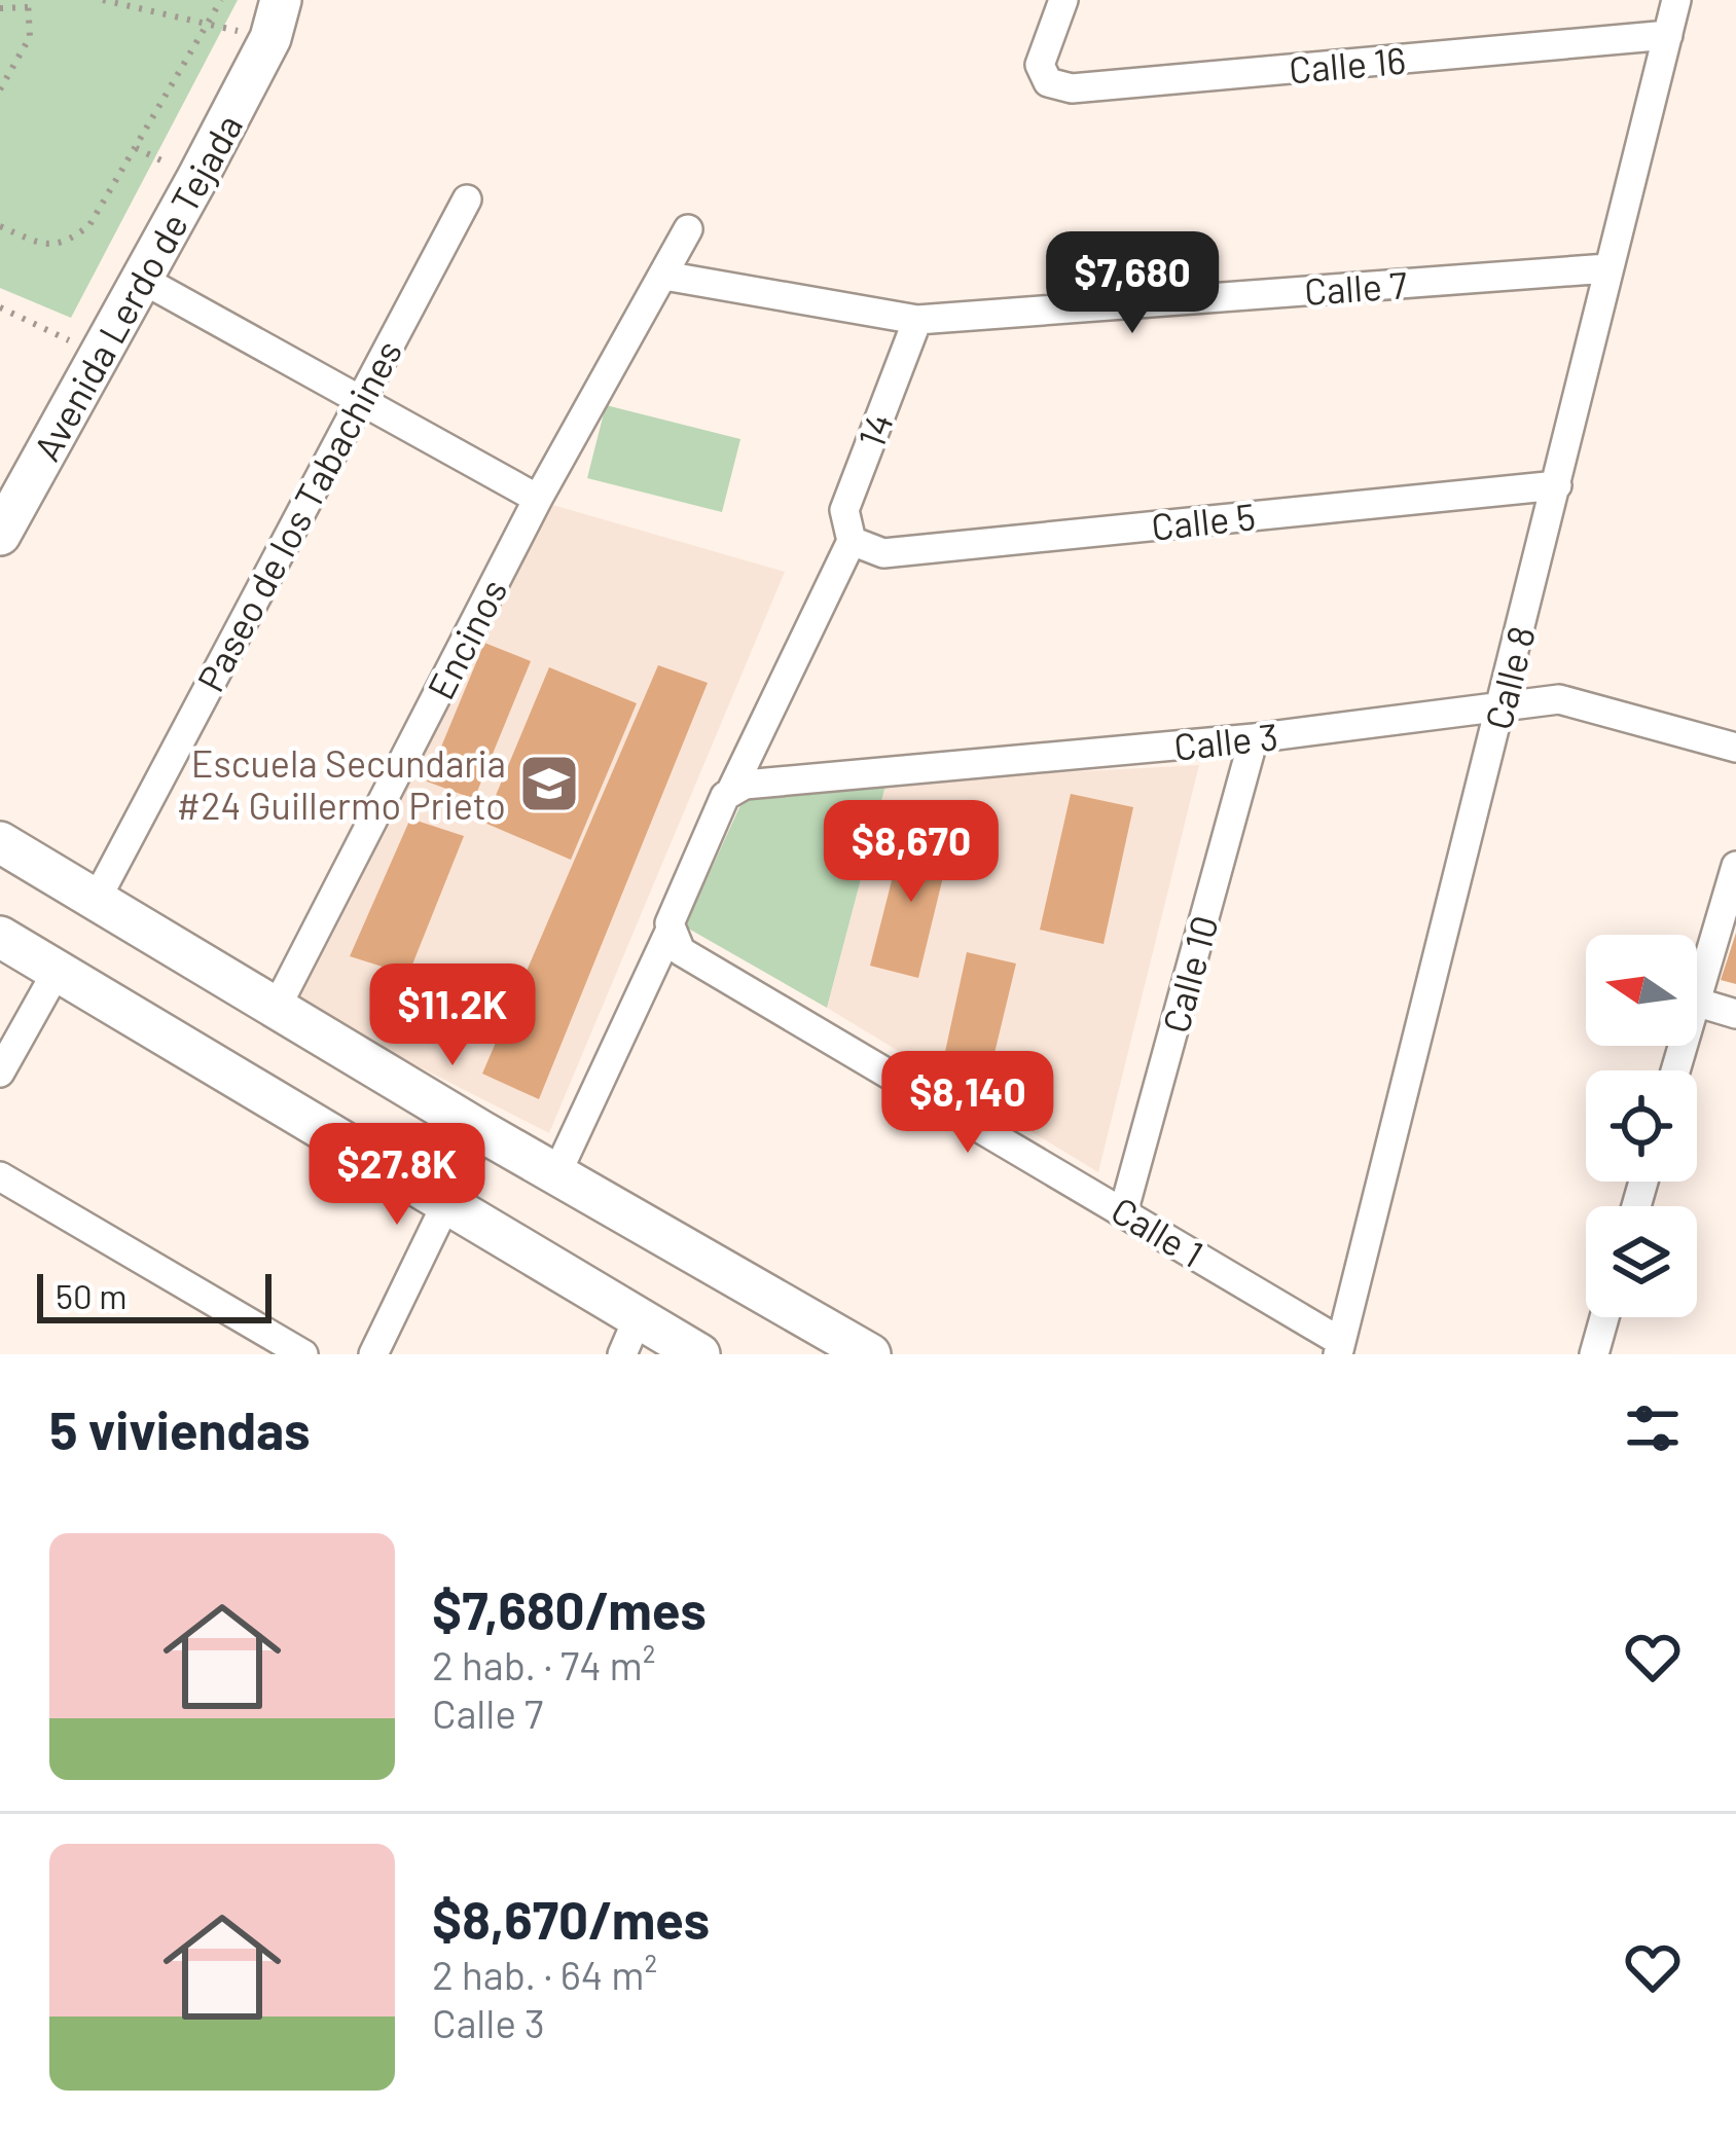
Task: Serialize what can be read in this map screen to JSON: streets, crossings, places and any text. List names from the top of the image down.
{
  "streets": {
    "street": [
      "Calle 16",
      "Avenida Lerdo de Tejada",
      "Calle 7",
      "14",
      "Paseo de los Tabachines",
      "Calle 5",
      "Encinos",
      "Calle 8",
      "Calle 3",
      "Calle 10",
      "Calle 1"
    ]
  },
  "crossings": [
    ["Calle 16", "Calle 8"],
    ["Calle 7", "14"],
    ["Calle 7", "Encinos"],
    ["Calle 7", "Calle 8"],
    ["14", "Calle 5"],
    ["Calle 5", "Calle 8"],
    ["Calle 8", "Calle 3"],
    ["Calle 8", "Calle 1"],
    ["Calle 3", "Calle 10"],
    ["Calle 10", "Calle 1"]
  ],
  "places": {
    "school or university": ["Escuela Secundaria #24 Guillermo Prieto"]
  },
  "scale_bar": "50 m",
  "north": "left",
  "page": {
    "price": [
      "$7,680",
      "$8,670",
      "$11.2K",
      "$8,140",
      "$27.8K"
    ],
    "scale": "50 m",
    "heading": "5 viviendas",
    "list": [
      {
        "name": "$7,680/mes",
        "note": "2 hab. · 74 m² · Calle 7"
      },
      {
        "name": "$8,670/mes",
        "note": "2 hab. · 64 m² · Calle 3"
      }
    ]
  }
}
